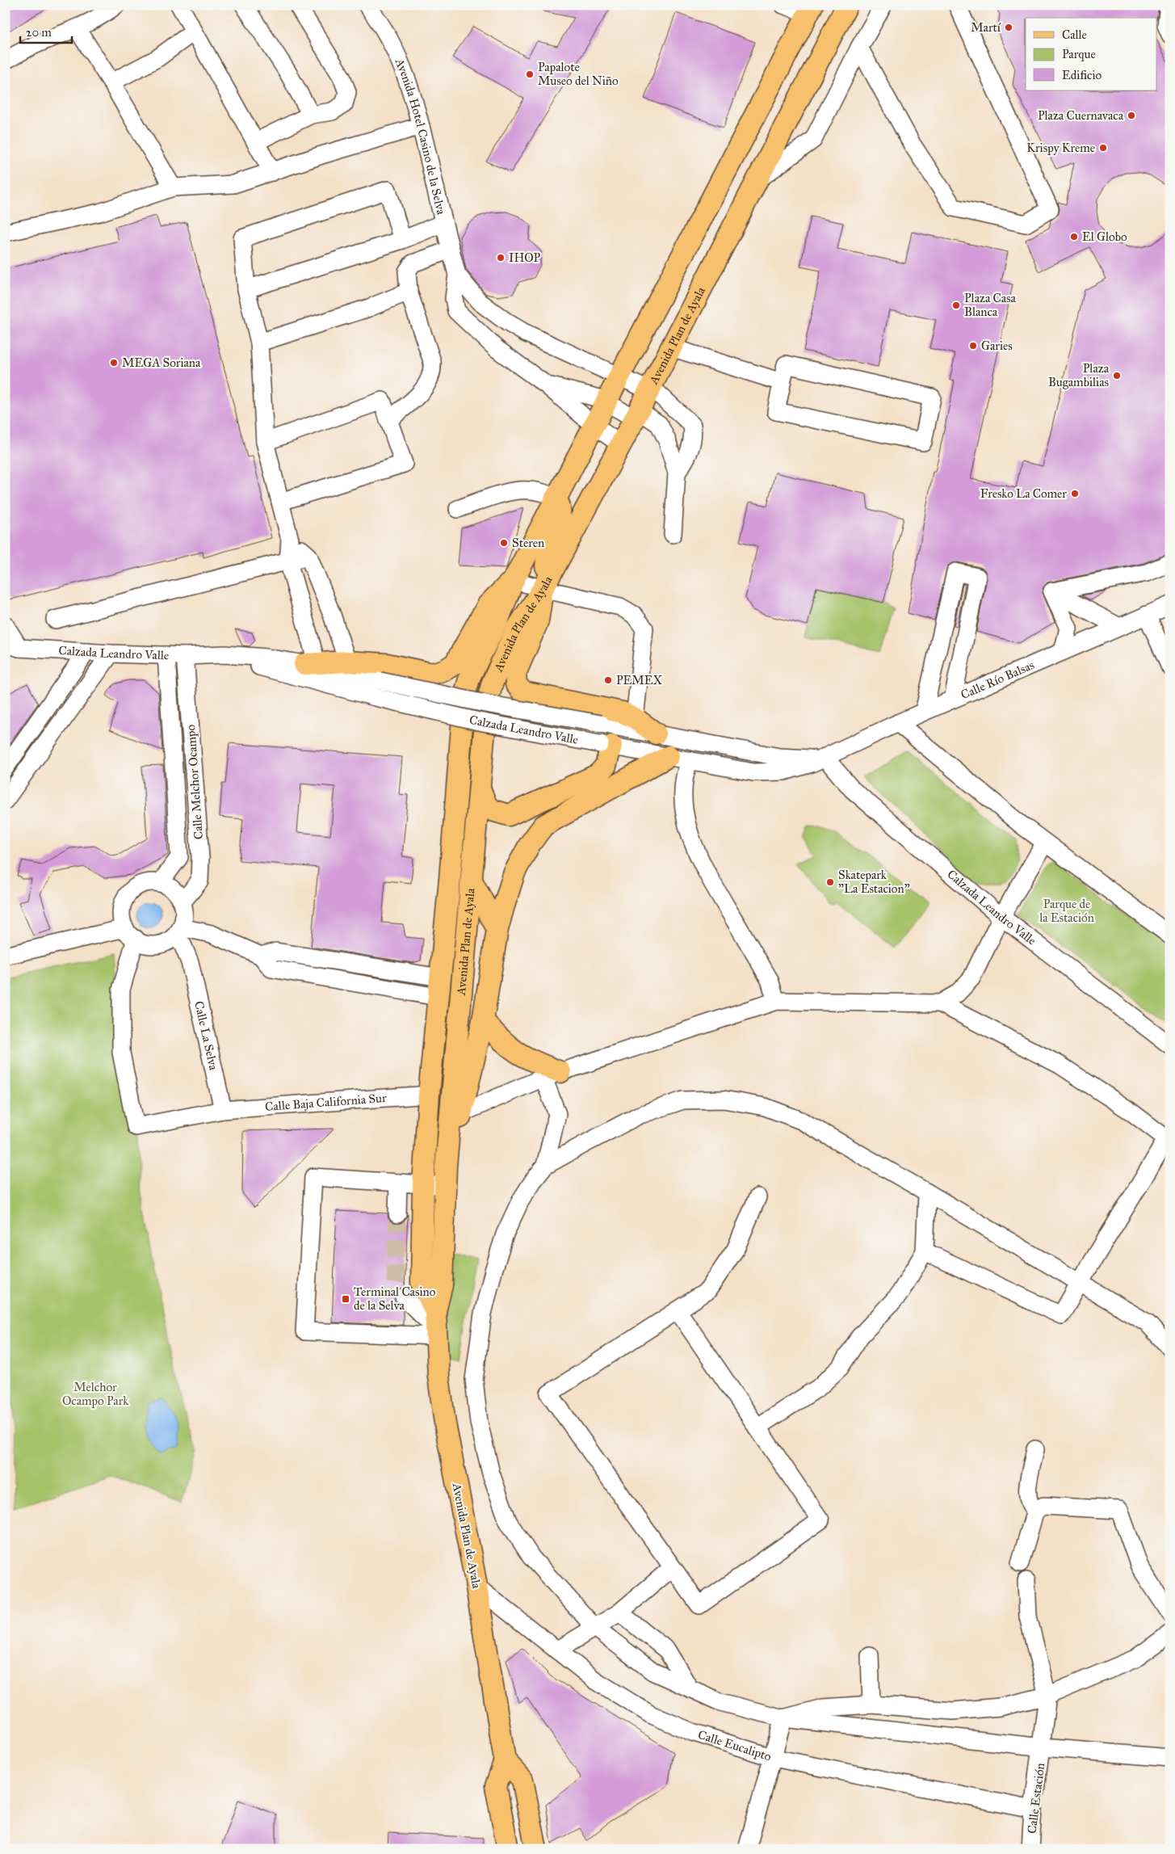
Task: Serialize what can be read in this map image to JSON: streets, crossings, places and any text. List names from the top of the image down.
{
  "streets": {
    "main road": ["Avenida Plan de Ayala"],
    "street": [
      "Avenida Hotel Casino de la Selva",
      "Calzada Leandro Valle",
      "Calle Río Balsas",
      "Calle Melchor Ocampo",
      "Calle La Selva",
      "Calle Baja California Sur",
      "Calle Eucalipto",
      "Calle Estación"
    ]
  },
  "crossings": [
    ["Avenida Hotel Casino de la Selva", "Avenida Plan de Ayala"],
    ["Avenida Plan de Ayala", "Calle Baja California Sur"],
    ["Avenida Plan de Ayala", "Calle Eucalipto"],
    ["Calzada Leandro Valle", "Calle Río Balsas"],
    ["Calzada Leandro Valle", "Calle Melchor Ocampo"],
    ["Calle Melchor Ocampo", "Calle La Selva"],
    ["Calle Melchor Ocampo", "Calle Baja California Sur"],
    ["Calle La Selva", "Calle Baja California Sur"],
    ["Calle Eucalipto", "Calle Estación"]
  ],
  "parks": ["Parque de la Estación", "Melchor Ocampo Park"],
  "places": {
    "other": [
      "Martí",
      "Papalote Museo del Niño",
      "Plaza Cuernavaca",
      "Krispy Kreme",
      "El Globo",
      "IHOP",
      "Plaza Casa Blanca",
      "Garies",
      "MEGA Soriana",
      "Plaza Bugambilias",
      "Fresko La Comer",
      "Steren",
      "PEMEX",
      "Skatepark \"La Estacion\""
    ],
    "transit": ["Terminal Casino de la Selva"]
  },
  "legend": ["Calle", "Parque", "Edificio"],
  "scale_bar": "20 m"
}
